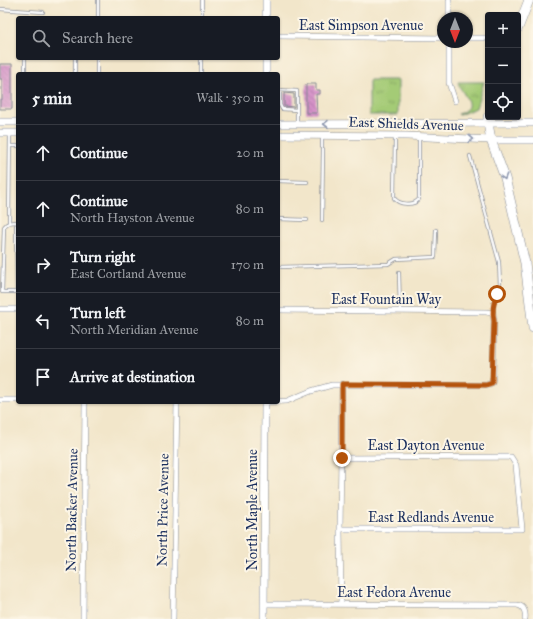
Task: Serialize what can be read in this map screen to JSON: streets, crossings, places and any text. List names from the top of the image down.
{
  "streets": {
    "main road": ["East Shields Avenue", "North Maple Avenue"],
    "street": [
      "East Simpson Avenue",
      "East Fountain Way",
      "East Dayton Avenue",
      "North Backer Avenue",
      "North Price Avenue",
      "East Redlands Avenue",
      "East Fedora Avenue"
    ]
  },
  "crossings": [
    ["East Dayton Avenue", "East Redlands Avenue"],
    ["North Maple Avenue", "East Fedora Avenue"]
  ],
  "north": "bottom",
  "page": {
    "map_buttons": ["+", "−"],
    "search": "Search here",
    "heading": ["5 min", "Walk · 350 m"],
    "list": [
      ["Continue", "20 m"],
      ["Continue", "North Hayston Avenue", "80 m"],
      ["Turn right", "East Cortland Avenue", "170 m"],
      ["Turn left", "North Meridian Avenue", "80 m"],
      "Arrive at destination"
    ]
  }
}
